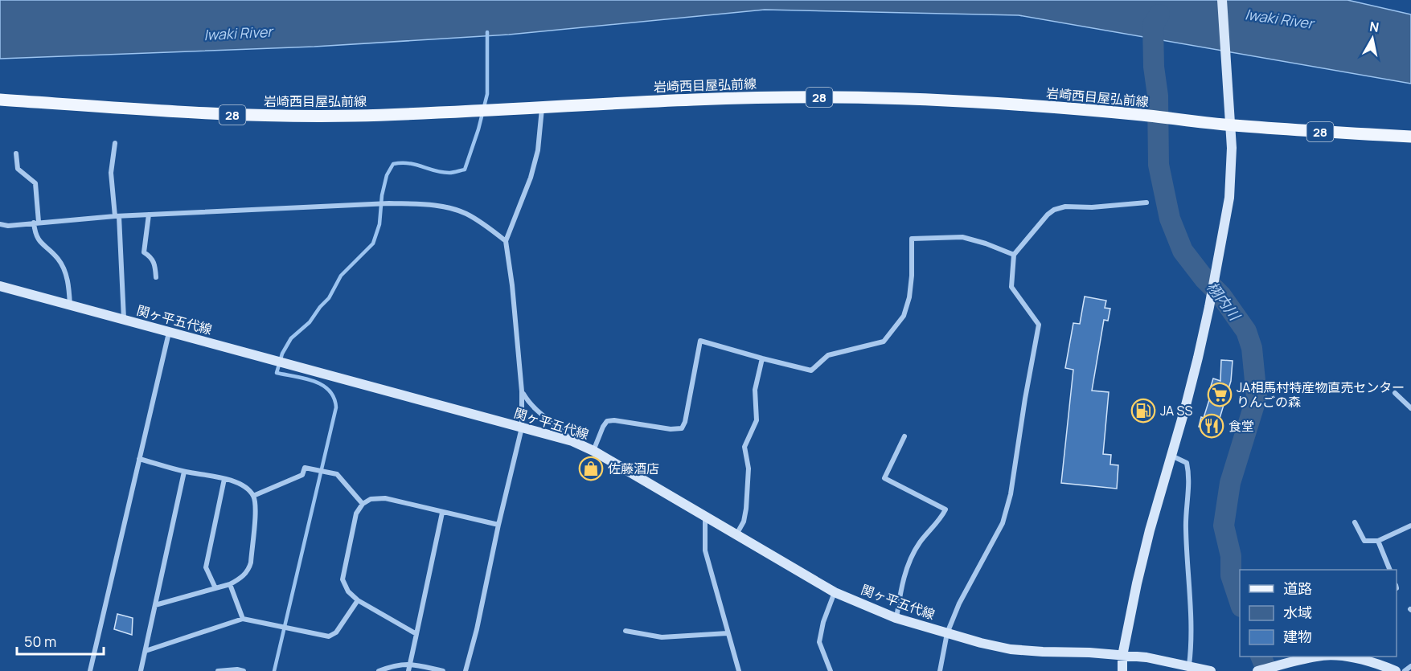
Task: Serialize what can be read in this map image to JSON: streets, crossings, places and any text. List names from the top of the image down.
{
  "streets": {
    "main road": ["岩崎西目屋弘前線", "28", "関ヶ平五代線"]
  },
  "water": ["Iwaki River", "栩内川"],
  "places": {
    "supermarket": ["JA相馬村特産物直売センター りんごの森"],
    "fuel station": ["JA SS"],
    "restaurant": ["食堂"],
    "shop": ["佐藤酒店"]
  },
  "legend": ["道路", "水域", "建物"],
  "scale_bar": "50 m",
  "north": "top"
}
